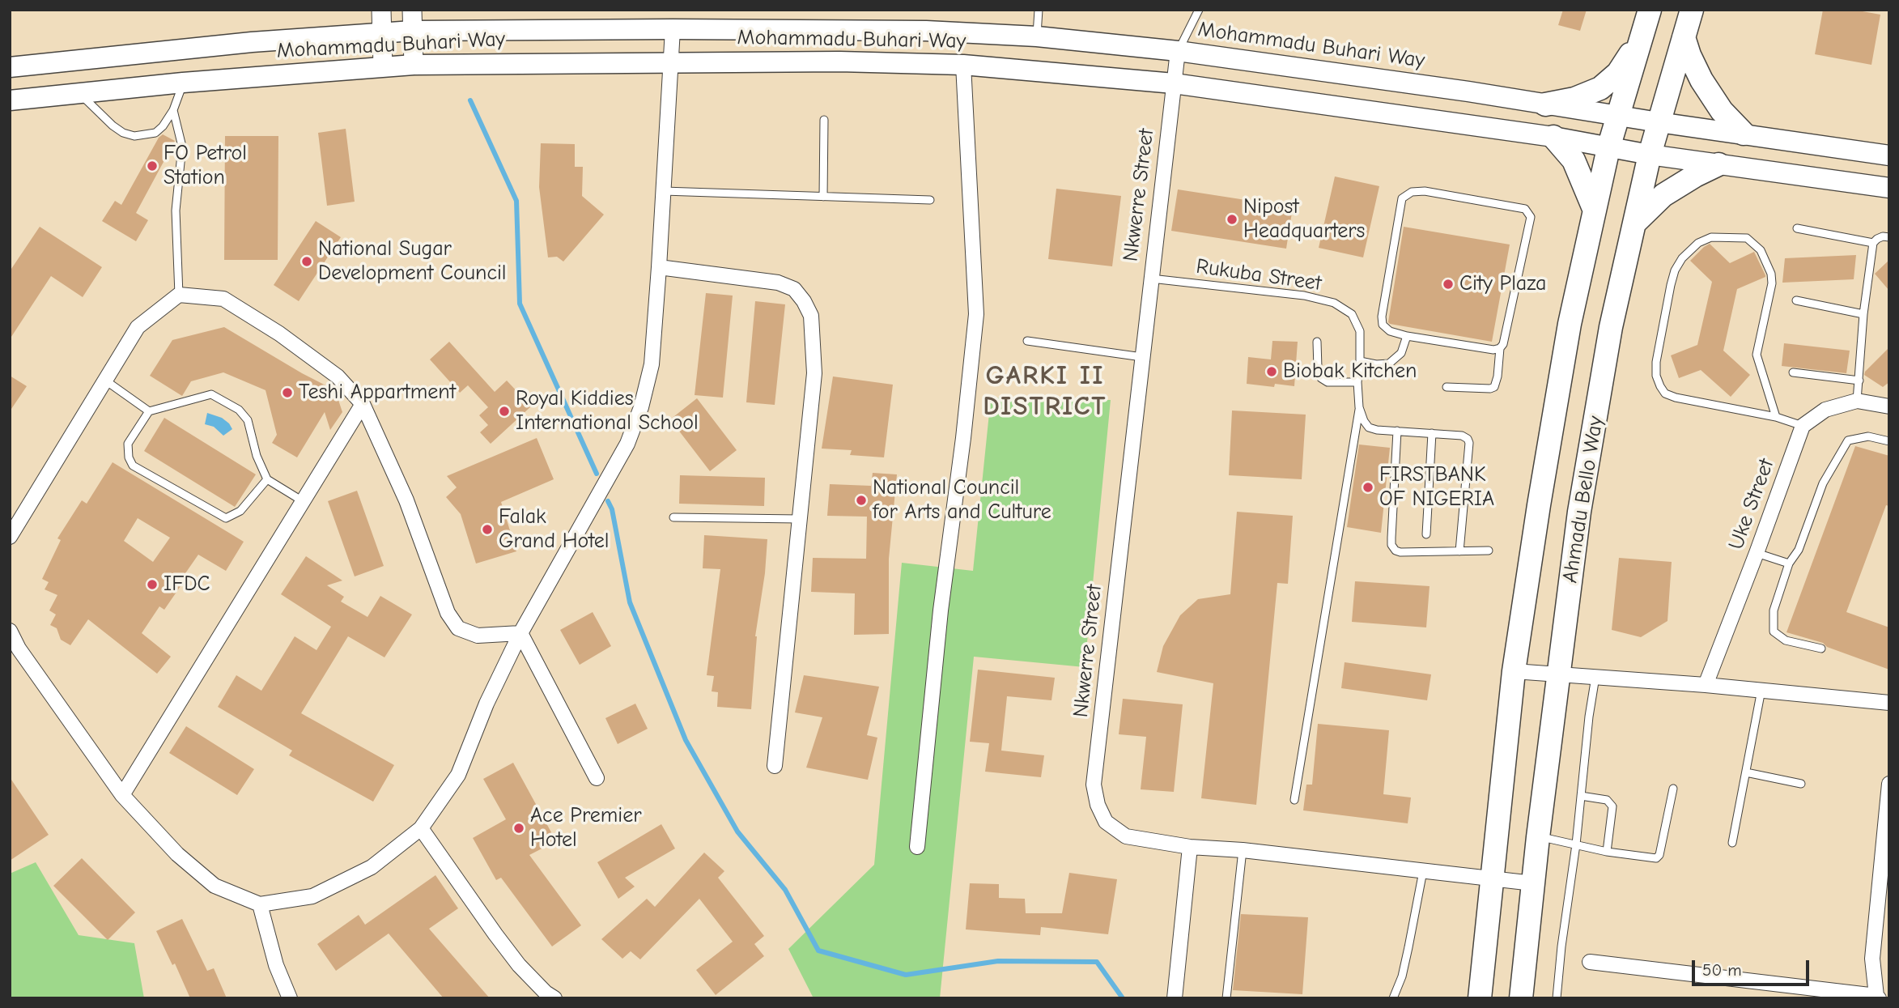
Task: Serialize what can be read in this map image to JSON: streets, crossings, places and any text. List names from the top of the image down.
{
  "streets": {
    "main road": ["Mohammadu Buhari Way", "Ahmadu Bello Way"],
    "street": ["Nkwerre Street", "Uke Street"],
    "lane": ["Rukuba Street"]
  },
  "crossings": [
    ["Mohammadu Buhari Way", "Nkwerre Street"],
    ["Mohammadu Buhari Way", "Ahmadu Bello Way"],
    ["Nkwerre Street", "Rukuba Street"],
    ["Nkwerre Street", "Ahmadu Bello Way"]
  ],
  "districts": ["GARKI II DISTRICT"],
  "places": [
    "FO Petrol Station",
    "Nipost Headquarters",
    "National Sugar Development Council",
    "City Plaza",
    "Biobak Kitchen",
    "Teshi Appartment",
    "Royal Kiddies International School",
    "FIRSTBANK OF NIGERIA",
    "National Council for Arts and Culture",
    "Falak Grand Hotel",
    "IFDC",
    "Ace Premier Hotel"
  ],
  "scale_bar": "50 m"
}
